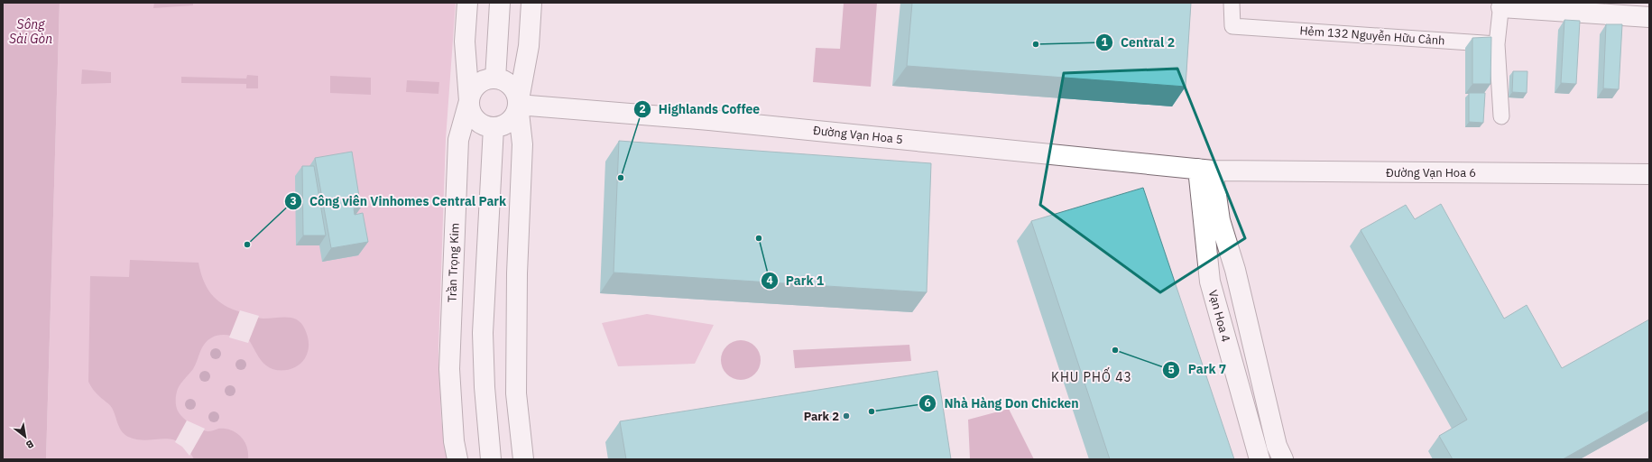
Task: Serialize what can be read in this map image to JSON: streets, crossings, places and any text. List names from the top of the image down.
{
  "streets": {
    "street": [
      "Đường Vạn Hoa 5",
      "Đường Vạn Hoa 6",
      "Trần Trọng Kim",
      "Vạn Hoa 4"
    ],
    "lane": ["Hẻm 132 Nguyễn Hữu Cảnh"]
  },
  "crossings": [
    ["Đường Vạn Hoa 5", "Đường Vạn Hoa 6"],
    ["Đường Vạn Hoa 5", "Trần Trọng Kim"],
    ["Đường Vạn Hoa 5", "Vạn Hoa 4"],
    ["Đường Vạn Hoa 6", "Vạn Hoa 4"]
  ],
  "districts": ["KHU PHỐ 43"],
  "water": ["Sông Sài Gòn"],
  "places": [
    "Central 2",
    "Highlands Coffee",
    "Park 1",
    "Công viên Vinhomes Central Park",
    "Park 7",
    "Nhà Hàng Don Chicken",
    "Park 2"
  ],
  "north": "bottom right"
}
